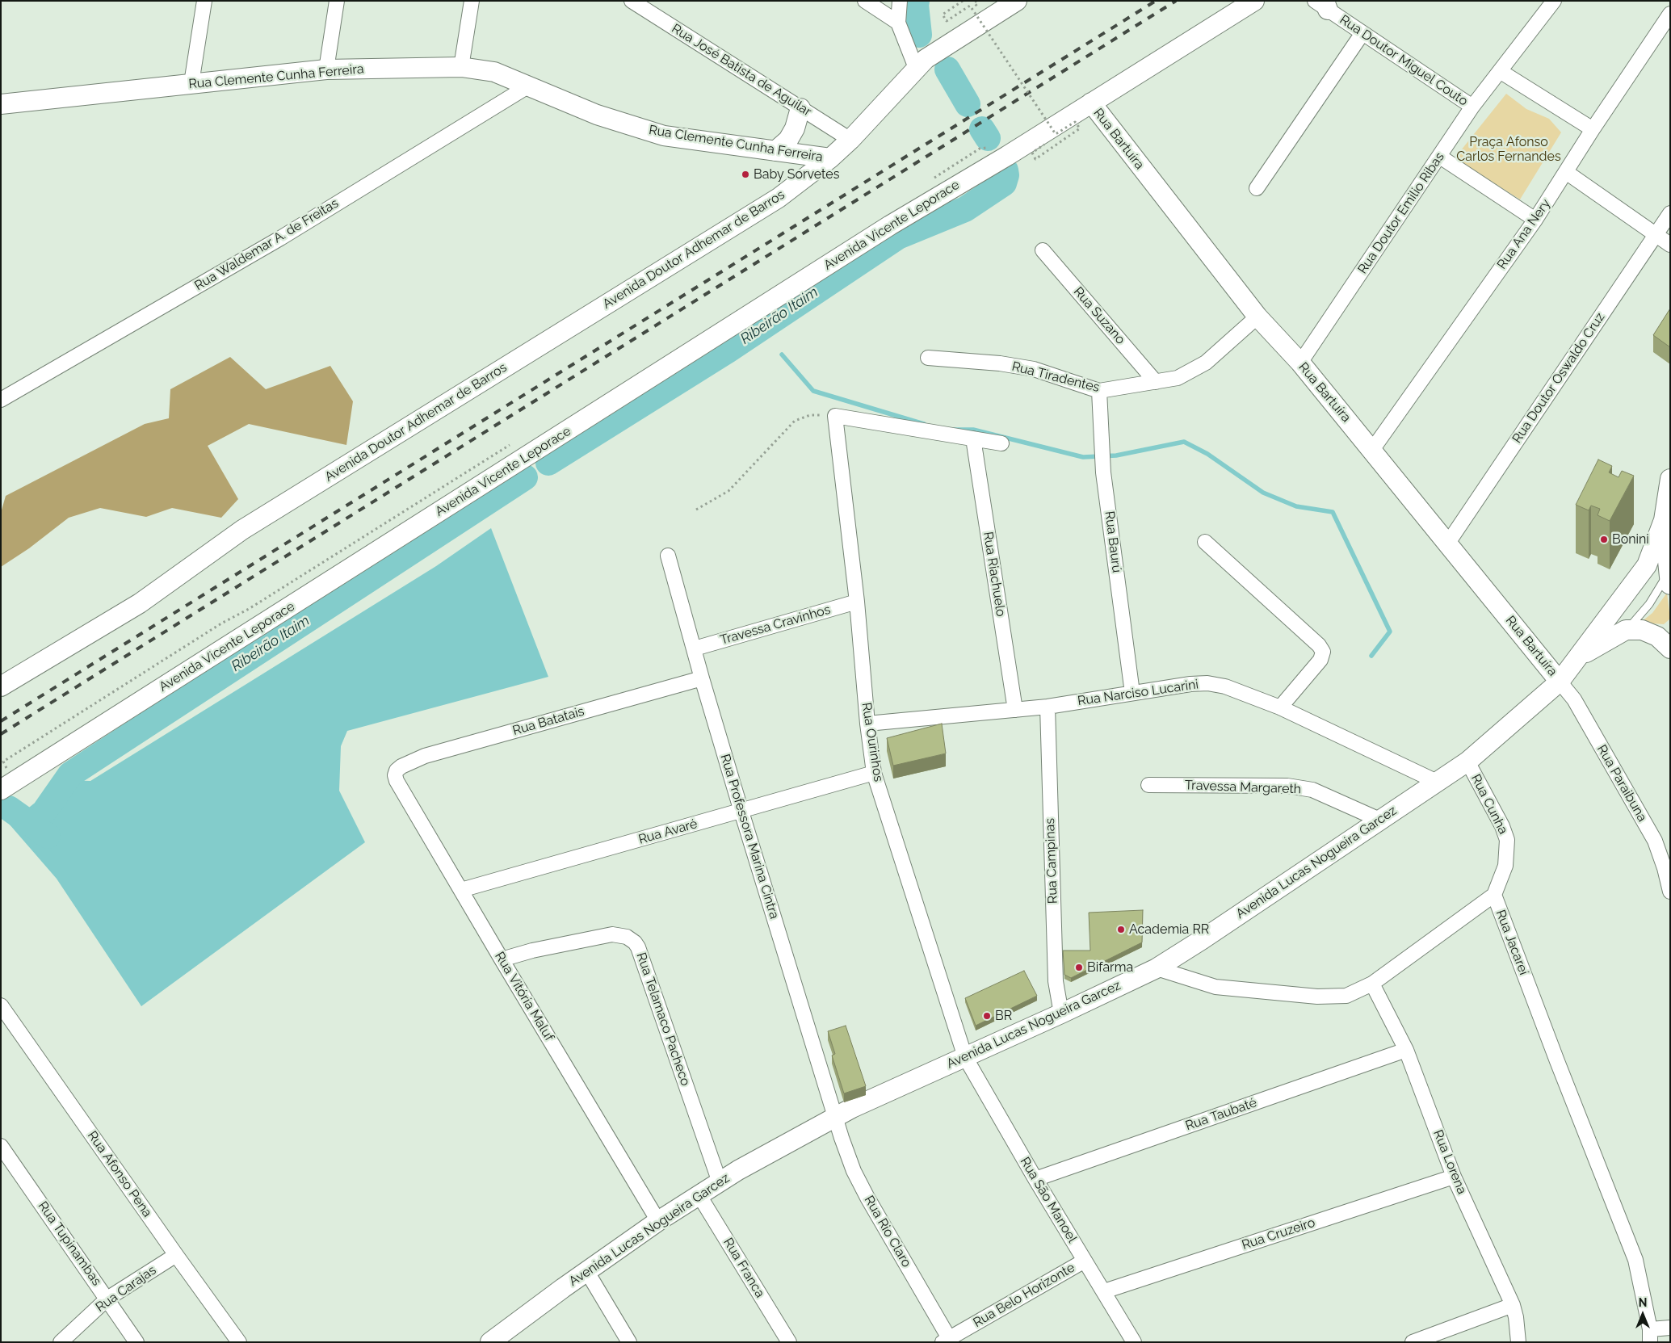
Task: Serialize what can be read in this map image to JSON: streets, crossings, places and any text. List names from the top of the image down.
{
  "streets": {
    "main road": [
      "Rua Clemente Cunha Ferreira",
      "Rua Bartuíra",
      "Avenida Vicente Leporace",
      "Avenida Doutor Adhemar de Barros",
      "Avenida Lucas Nogueira Garcez"
    ],
    "street": [
      "Rua Doutor Miguel Couto",
      "Rua José Batista de Aguilar",
      "Rua Doutor Emilio Ribas",
      "Rua Ana Nery",
      "Rua Waldemar A. de Freitas",
      "Rua Suzano",
      "Rua Tiradentes",
      "Rua Doutor Oswaldo Cruz",
      "Rua Baurú",
      "Rua Riachuelo",
      "Travessa Cravinhos",
      "Rua Narciso Lucarini",
      "Rua Batatais",
      "Rua Ourinhos",
      "Rua Paraibuna",
      "Travessa Margareth",
      "Rua Cunha",
      "Rua Avaré",
      "Rua Professora Marina Cintra",
      "Rua Campinas",
      "Rua Jacareí",
      "Rua Vitória Maluf",
      "Rua Telamaco Pacheco",
      "Rua Taubaté",
      "Rua Lorena",
      "Rua Afonso Pena",
      "Rua São Manoel",
      "Rua Rio Claro",
      "Rua Cruzeiro",
      "Rua Tupinambas",
      "Rua Franca",
      "Rua Carajas",
      "Rua Belo Horizonte"
    ]
  },
  "crossings": [
    ["Rua Doutor Miguel Couto", "Rua Doutor Emilio Ribas"],
    ["Rua José Batista de Aguilar", "Avenida Doutor Adhemar de Barros"],
    ["Rua Clemente Cunha Ferreira", "Rua Waldemar A. de Freitas"],
    ["Rua Clemente Cunha Ferreira", "Avenida Doutor Adhemar de Barros"],
    ["Rua Bartuíra", "Rua Doutor Emilio Ribas"],
    ["Rua Bartuíra", "Avenida Vicente Leporace"],
    ["Rua Bartuíra", "Rua Ana Nery"],
    ["Rua Bartuíra", "Rua Tiradentes"],
    ["Rua Bartuíra", "Rua Doutor Oswaldo Cruz"],
    ["Rua Bartuíra", "Rua Paraibuna"],
    ["Rua Bartuíra", "Avenida Lucas Nogueira Garcez"],
    ["Rua Suzano", "Rua Tiradentes"],
    ["Rua Tiradentes", "Rua Baurú"],
    ["Rua Baurú", "Rua Narciso Lucarini"],
    ["Rua Riachuelo", "Rua Narciso Lucarini"],
    ["Travessa Cravinhos", "Rua Ourinhos"],
    ["Travessa Cravinhos", "Rua Professora Marina Cintra"],
    ["Rua Narciso Lucarini", "Rua Ourinhos"],
    ["Rua Narciso Lucarini", "Rua Campinas"],
    ["Rua Narciso Lucarini", "Avenida Lucas Nogueira Garcez"],
    ["Rua Batatais", "Rua Professora Marina Cintra"],
    ["Rua Batatais", "Rua Vitória Maluf"],
    ["Rua Ourinhos", "Rua Avaré"],
    ["Rua Ourinhos", "Avenida Lucas Nogueira Garcez"],
    ["Rua Ourinhos", "Rua São Manoel"],
    ["Rua Paraibuna", "Avenida Lucas Nogueira Garcez"],
    ["Travessa Margareth", "Avenida Lucas Nogueira Garcez"],
    ["Rua Cunha", "Avenida Lucas Nogueira Garcez"],
    ["Rua Cunha", "Rua Jacareí"],
    ["Rua Avaré", "Rua Professora Marina Cintra"],
    ["Rua Avaré", "Rua Vitória Maluf"],
    ["Rua Professora Marina Cintra", "Avenida Lucas Nogueira Garcez"],
    ["Rua Professora Marina Cintra", "Rua Rio Claro"],
    ["Rua Campinas", "Avenida Lucas Nogueira Garcez"],
    ["Avenida Lucas Nogueira Garcez", "Rua Jacareí"],
    ["Avenida Lucas Nogueira Garcez", "Rua Vitória Maluf"],
    ["Avenida Lucas Nogueira Garcez", "Rua Telamaco Pacheco"],
    ["Avenida Lucas Nogueira Garcez", "Rua São Manoel"],
    ["Avenida Lucas Nogueira Garcez", "Rua Rio Claro"],
    ["Avenida Lucas Nogueira Garcez", "Rua Franca"],
    ["Rua Jacareí", "Rua Lorena"],
    ["Rua Vitória Maluf", "Rua Telamaco Pacheco"],
    ["Rua Taubaté", "Rua Lorena"],
    ["Rua Taubaté", "Rua São Manoel"],
    ["Rua Lorena", "Rua Cruzeiro"],
    ["Rua Afonso Pena", "Rua Carajas"],
    ["Rua São Manoel", "Rua Cruzeiro"],
    ["Rua São Manoel", "Rua Belo Horizonte"],
    ["Rua Rio Claro", "Rua Belo Horizonte"],
    ["Rua Tupinambas", "Rua Carajas"]
  ],
  "water": ["Ribeirão Itaim"],
  "parks": ["Praça Afonso Carlos Fernandes"],
  "places": [
    "Baby Sorvetes",
    "Bonini",
    "Academia RR",
    "Bifarma",
    "BR"
  ],
  "north": "top"
}
